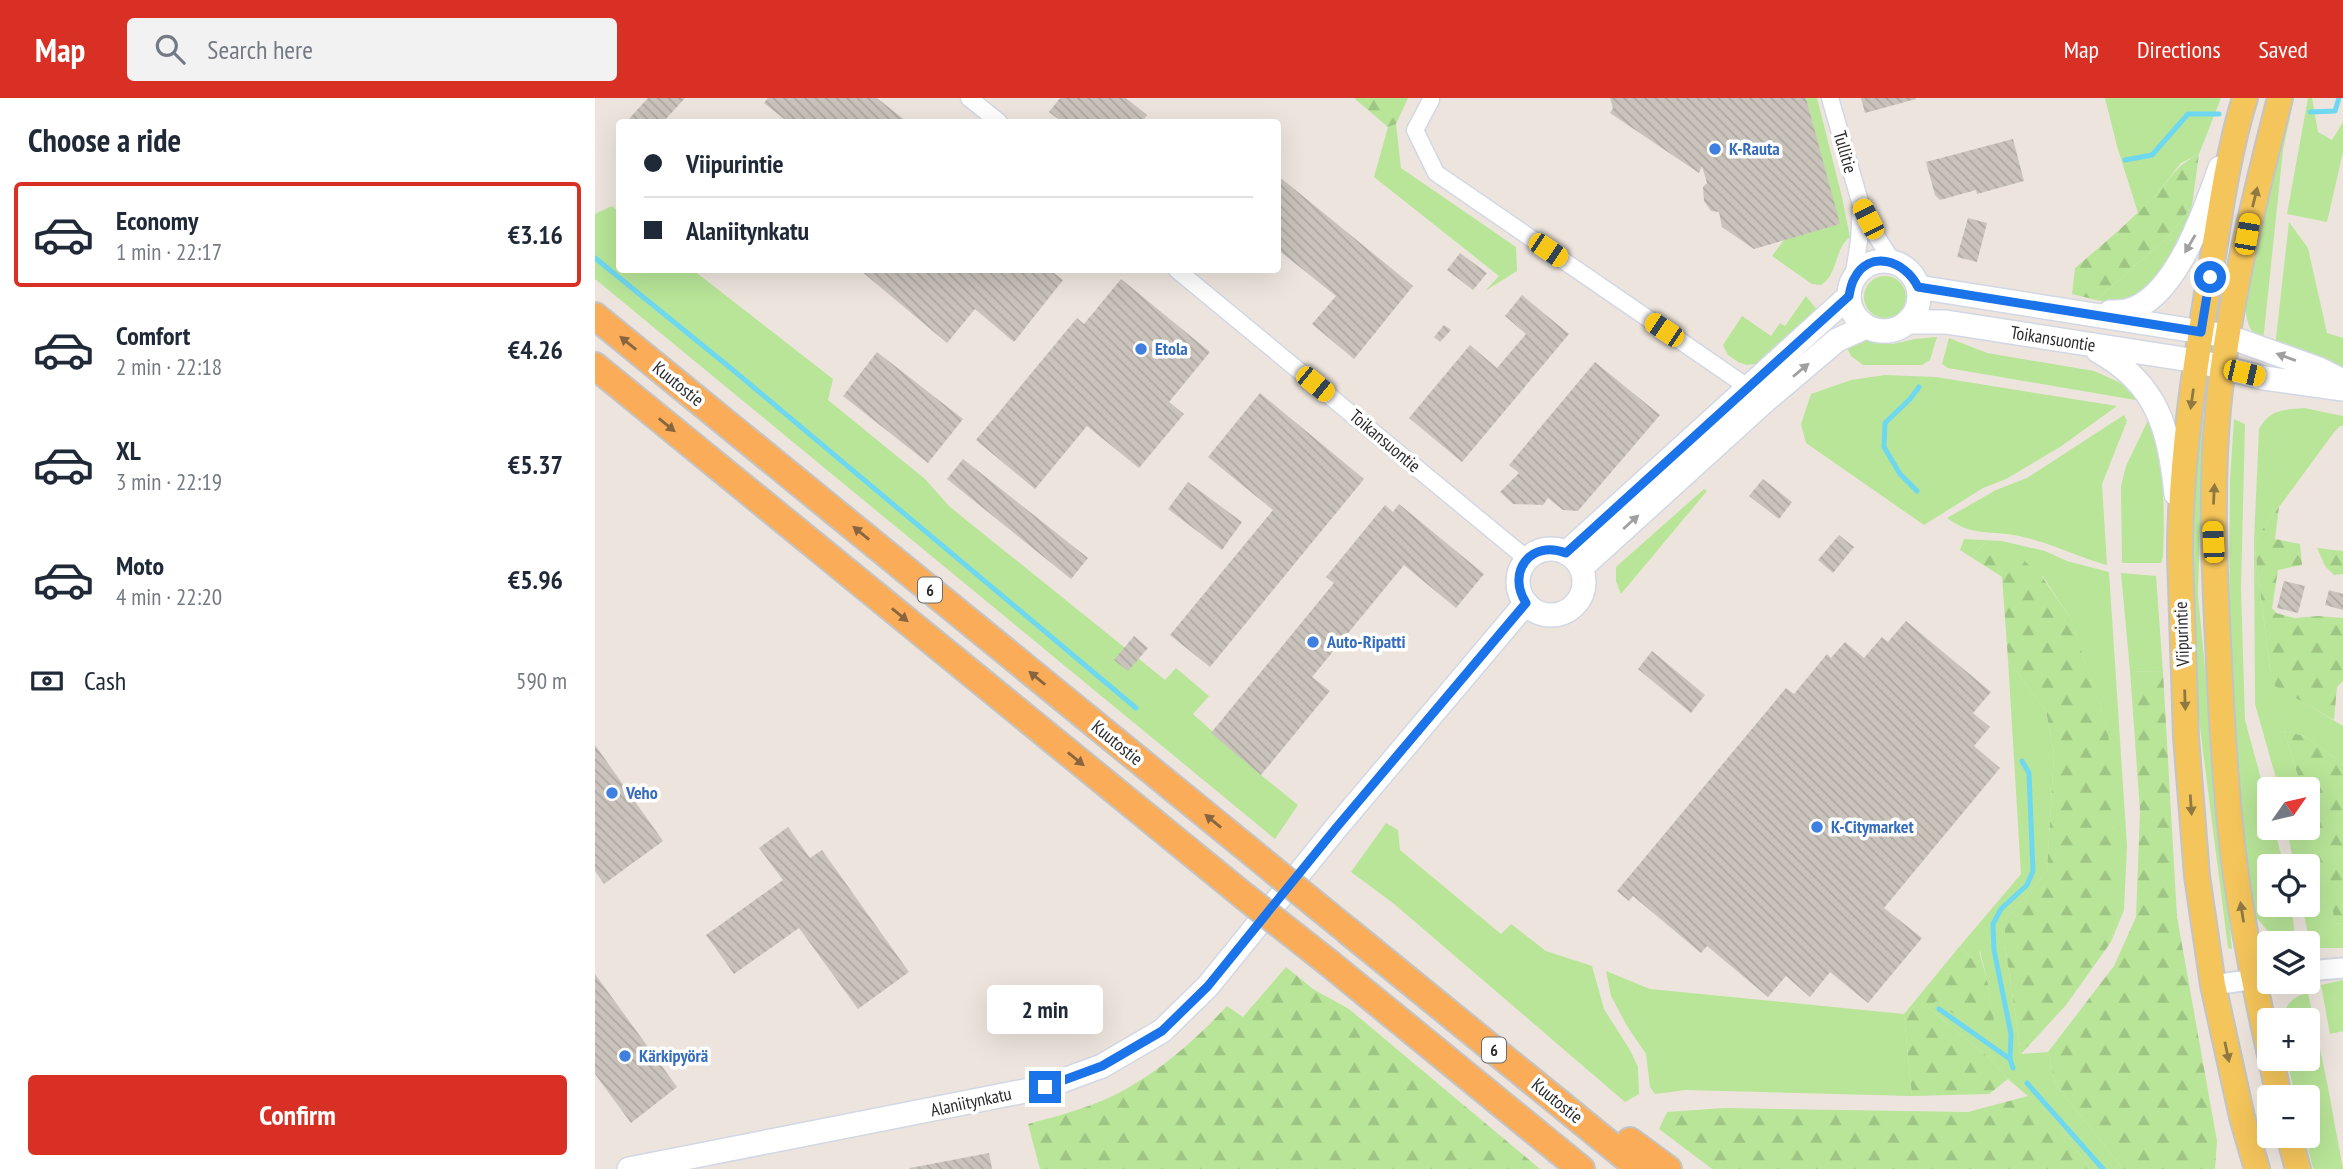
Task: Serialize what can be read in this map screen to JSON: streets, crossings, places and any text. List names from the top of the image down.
{
  "streets": {
    "highway": ["Kuutostie", "6"],
    "main road": ["Toikansuontie", "Viipurintie", "Alaniitynkatu"],
    "street": ["Tullitie"]
  },
  "crossings": [
    ["Tullitie", "Toikansuontie"],
    ["Toikansuontie", "Viipurintie"],
    ["Toikansuontie", "Alaniitynkatu"]
  ],
  "places": [
    "K-Rauta",
    "Etola",
    "Auto-Ripatti",
    "Veho",
    "K-Citymarket",
    "Kärkipyörä"
  ],
  "north": "top right",
  "page": {
    "header": "Map",
    "search": "Search here",
    "nav": ["Map", "Directions", "Saved"],
    "heading": "Choose a ride",
    "banner": ["Viipurintie", "Alaniitynkatu"],
    "list": [
      {
        "name": "Economy",
        "note": "1 min · 22:17",
        "value": "€3.16"
      },
      {
        "name": "Comfort",
        "note": "2 min · 22:18",
        "value": "€4.26"
      },
      {
        "name": "XL",
        "note": "3 min · 22:19",
        "value": "€5.37"
      },
      {
        "name": "Moto",
        "note": "4 min · 22:20",
        "value": "€5.96"
      }
    ],
    "pay": ["Cash", "590 m"],
    "map_buttons": ["+", "−"],
    "bubble": "2 min",
    "buttons": "Confirm"
  }
}
